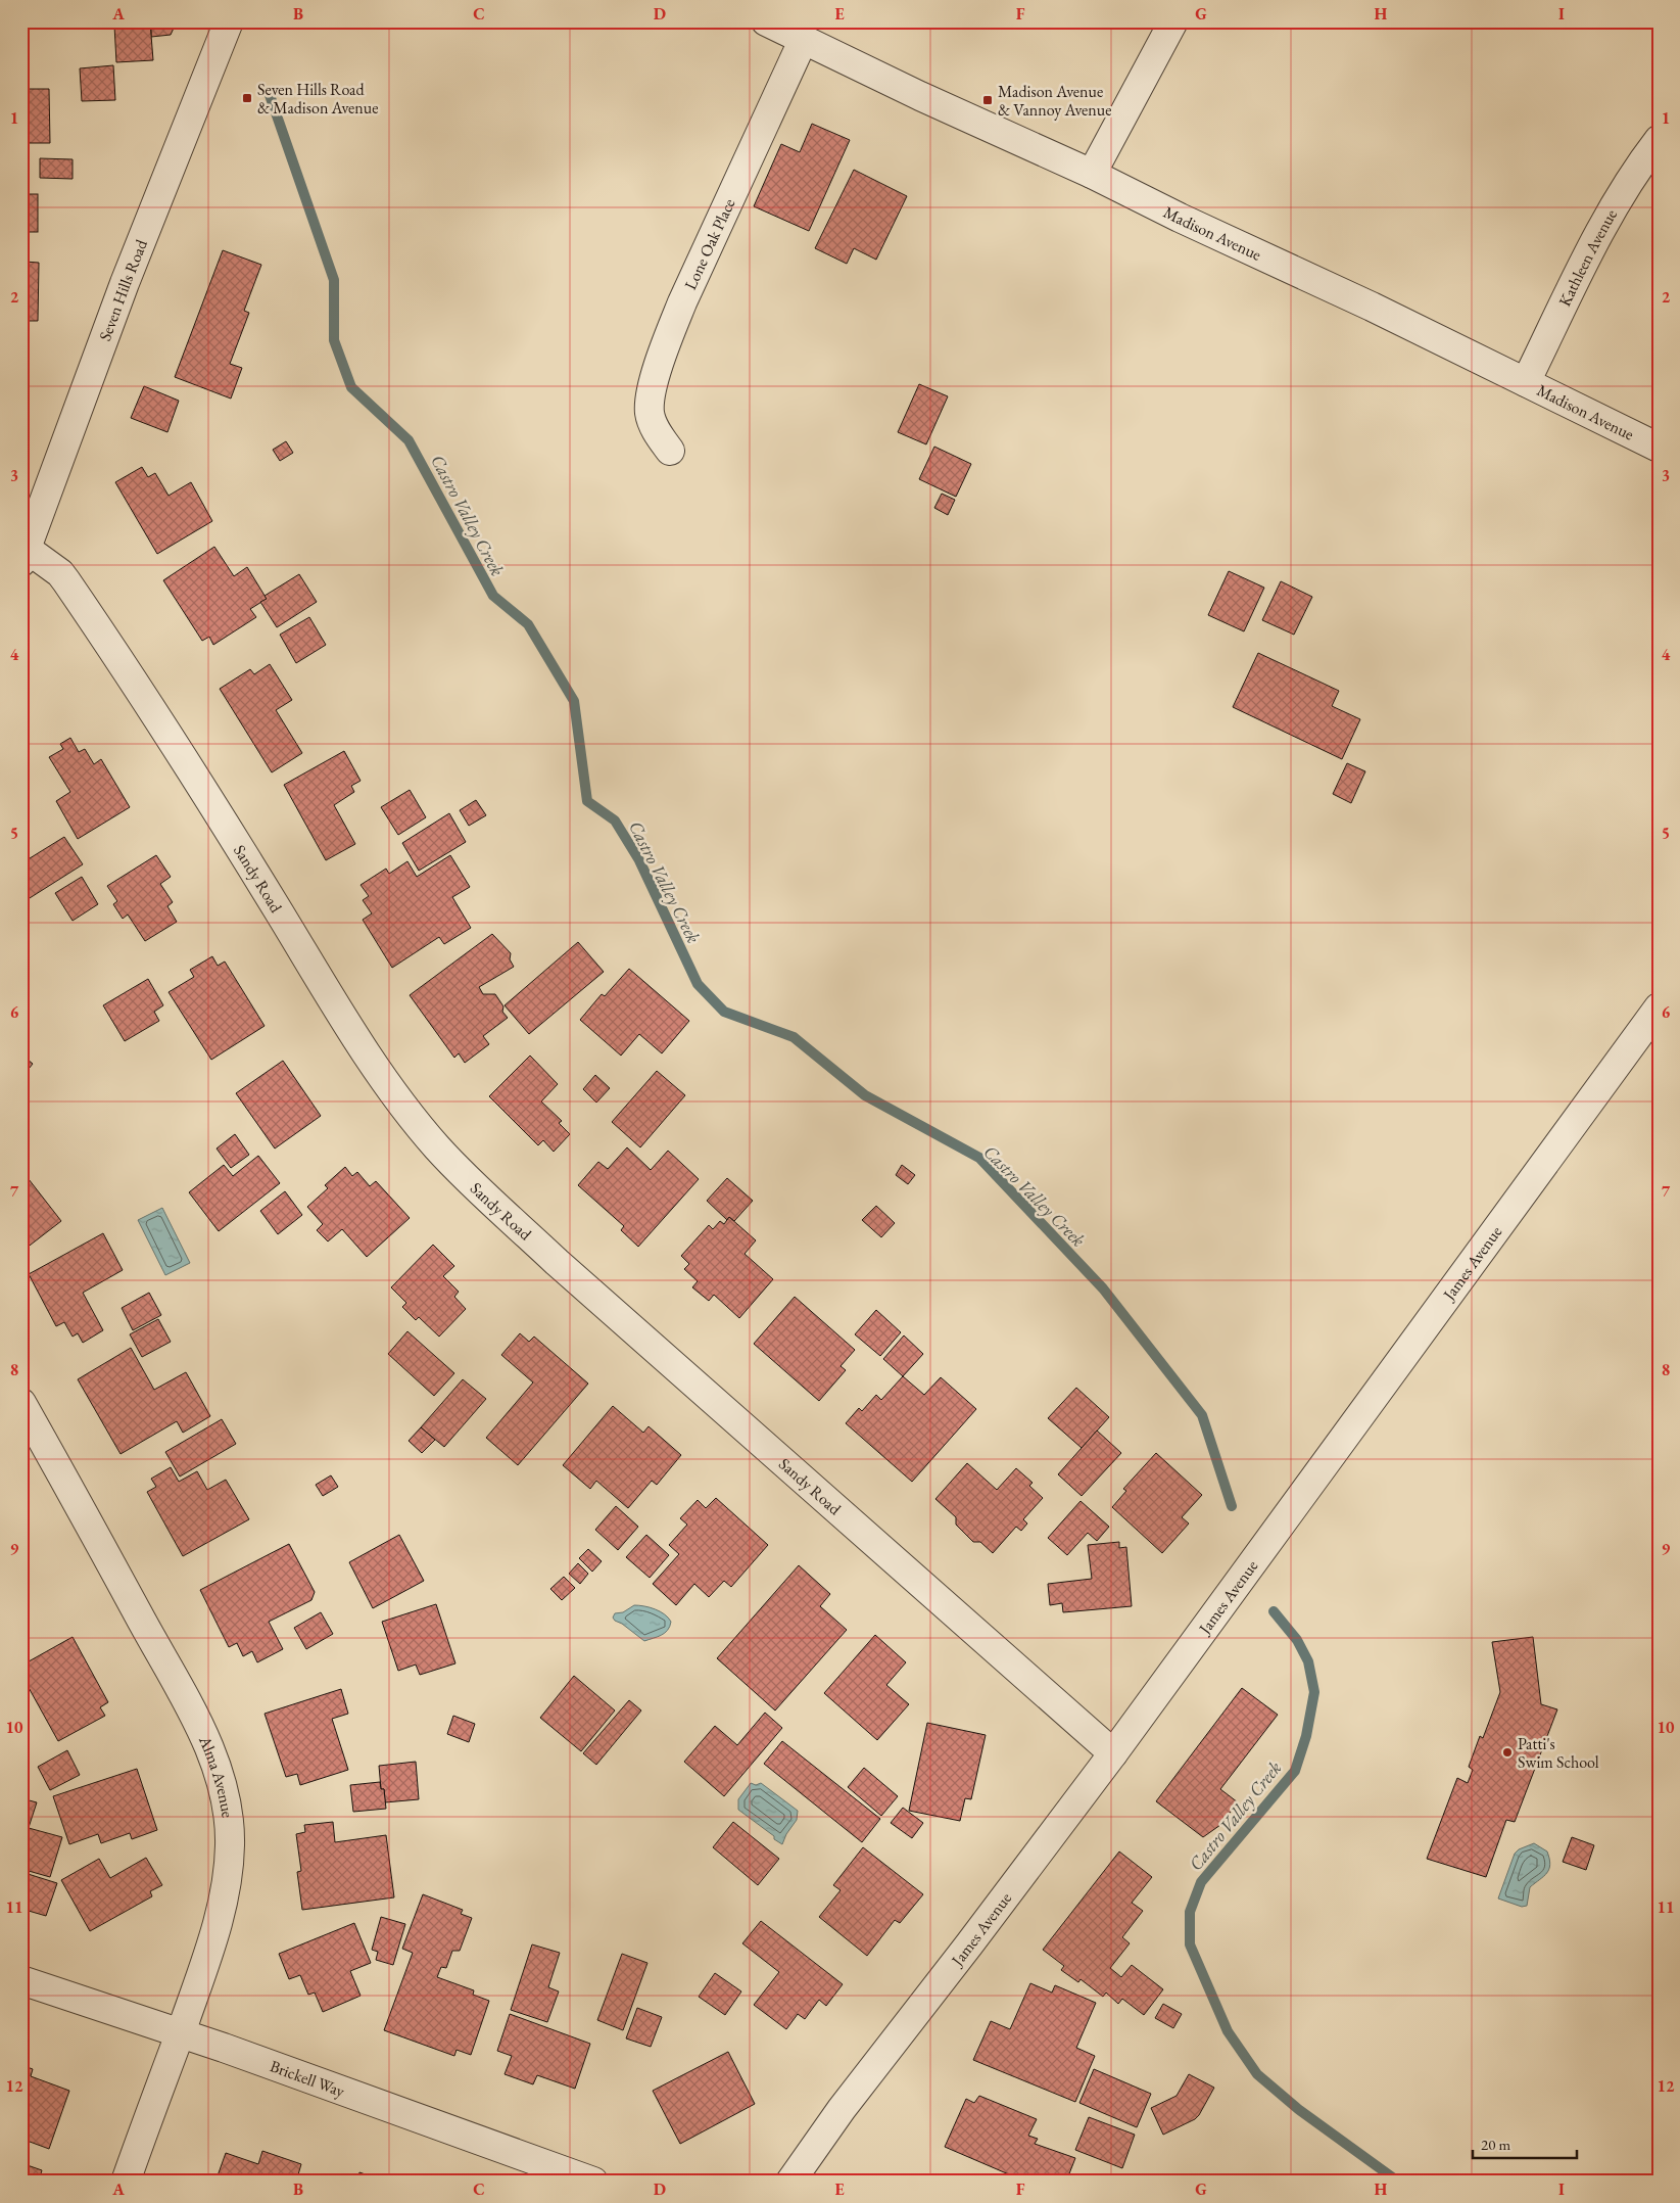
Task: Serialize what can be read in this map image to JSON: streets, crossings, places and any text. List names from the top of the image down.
{
  "streets": {
    "street": [
      "Madison Avenue",
      "Lone Oak Place",
      "Kathleen Avenue",
      "Seven Hills Road",
      "Sandy Road",
      "James Avenue",
      "Alma Avenue",
      "Brickell Way"
    ]
  },
  "crossings": [
    ["Madison Avenue", "Lone Oak Place"],
    ["Madison Avenue", "Kathleen Avenue"],
    ["Seven Hills Road", "Sandy Road"],
    ["Sandy Road", "James Avenue"],
    ["Alma Avenue", "Brickell Way"]
  ],
  "water": ["Castro Valley Creek"],
  "places": {
    "transit": ["Seven Hills Road & Madison Avenue", "Madison Avenue & Vannoy Avenue"],
    "other": ["Patti's Swim School"]
  },
  "scale_bar": "20 m",
  "grid": {
    "columns": [
      "A",
      "B",
      "C",
      "D",
      "E",
      "F",
      "G",
      "H",
      "I"
    ],
    "rows": [
      "1",
      "2",
      "3",
      "4",
      "5",
      "6",
      "7",
      "8",
      "9",
      "10",
      "11",
      "12"
    ]
  }
}
